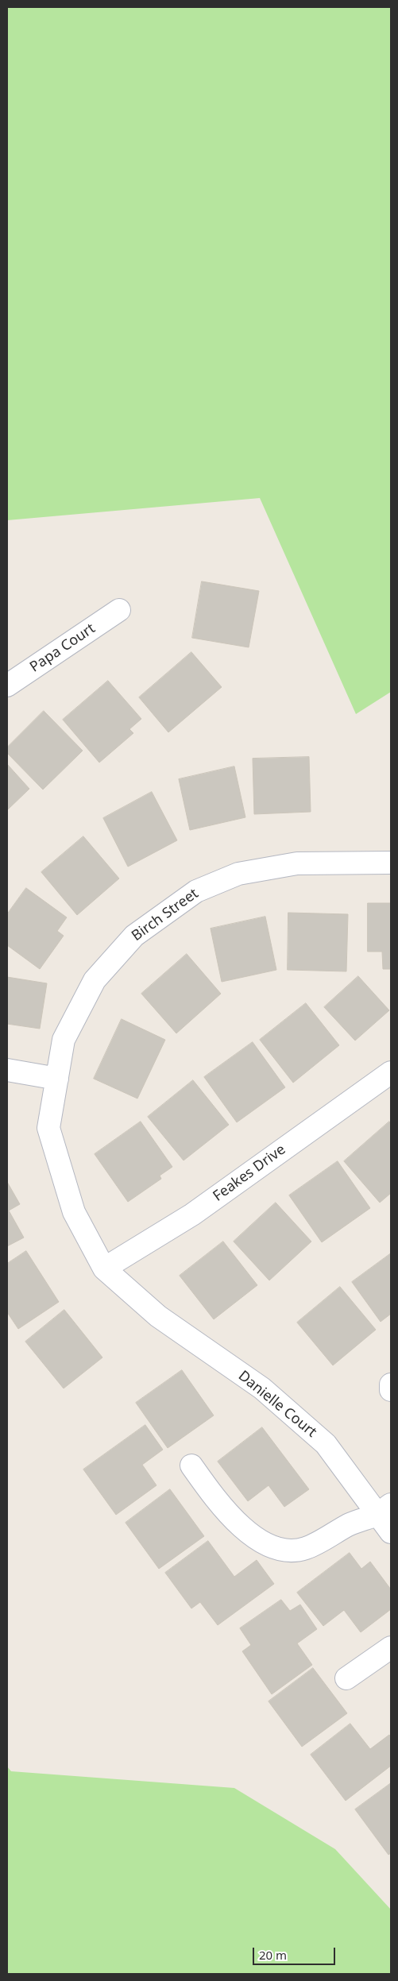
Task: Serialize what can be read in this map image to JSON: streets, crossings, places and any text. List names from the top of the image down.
{
  "streets": {
    "street": [
      "Papa Court",
      "Birch Street",
      "Feakes Drive",
      "Danielle Court"
    ]
  },
  "crossings": [
    ["Birch Street", "Feakes Drive"],
    ["Birch Street", "Danielle Court"],
    ["Feakes Drive", "Danielle Court"]
  ],
  "scale_bar": "20 m"
}
